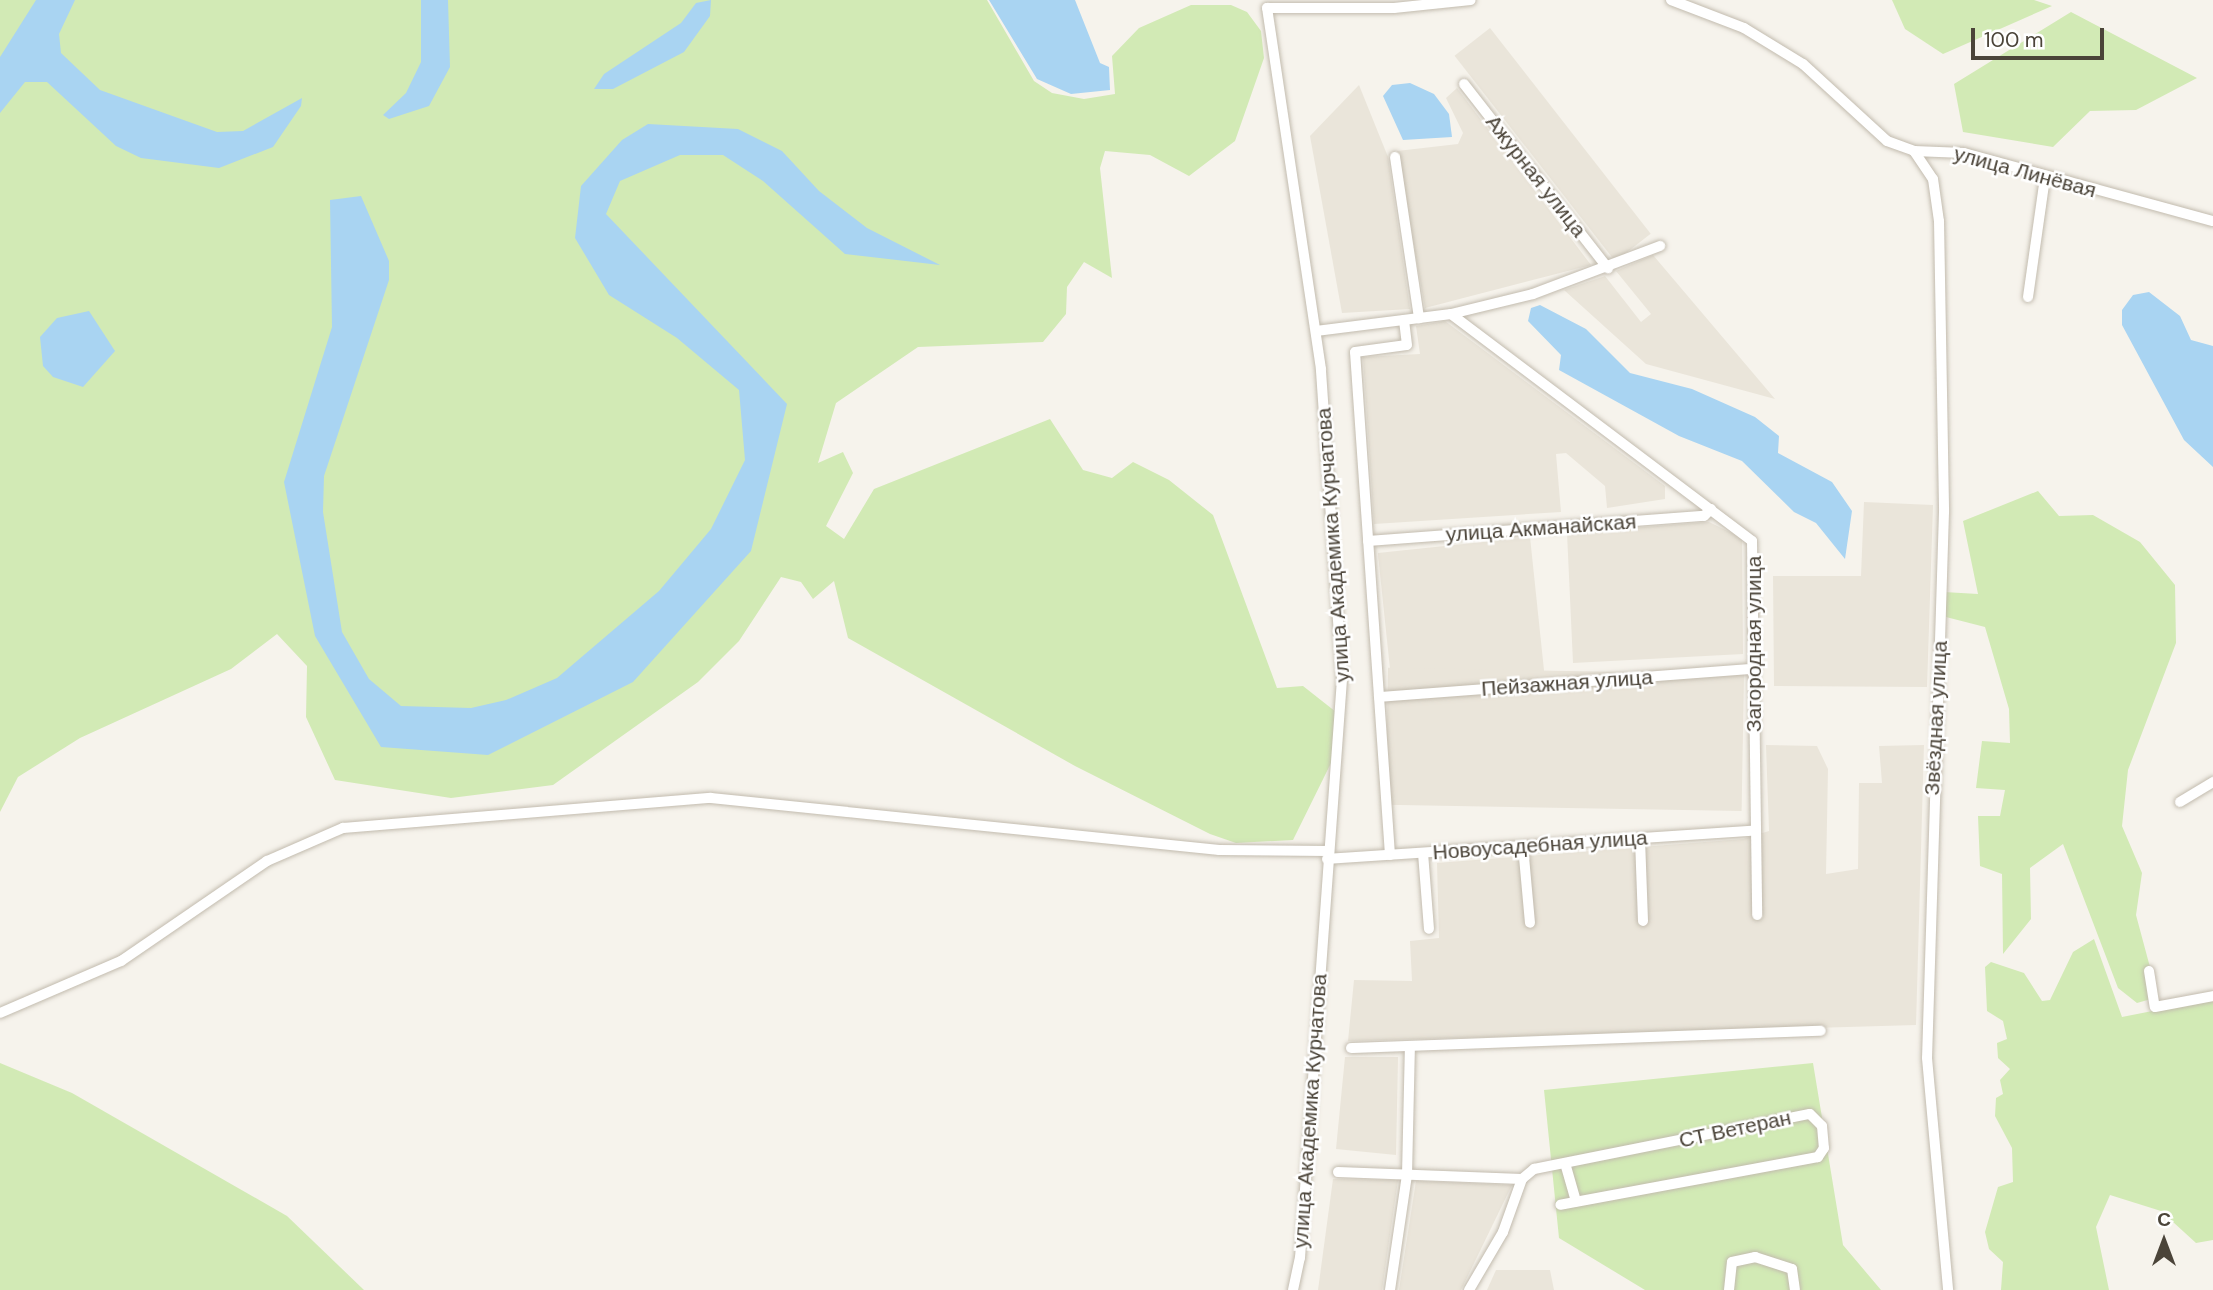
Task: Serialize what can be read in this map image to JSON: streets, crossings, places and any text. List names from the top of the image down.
{
  "streets": {
    "street": [
      "улица Линёвая",
      "Ажурная улица",
      "улица Акманайская",
      "улица Академика Курчатова",
      "Загородная улица",
      "Пейзажная улица",
      "Звёздная улица",
      "Новоусадебная улица",
      "СТ Ветеран"
    ]
  },
  "crossings": [
    ["улица Линёвая", "Звёздная улица"],
    ["улица Акманайская", "Загородная улица"],
    ["улица Академика Курчатова", "Новоусадебная улица"],
    ["Загородная улица", "Пейзажная улица"],
    ["Загородная улица", "Новоусадебная улица"]
  ],
  "scale_bar": "100 m",
  "north": "top"
}
